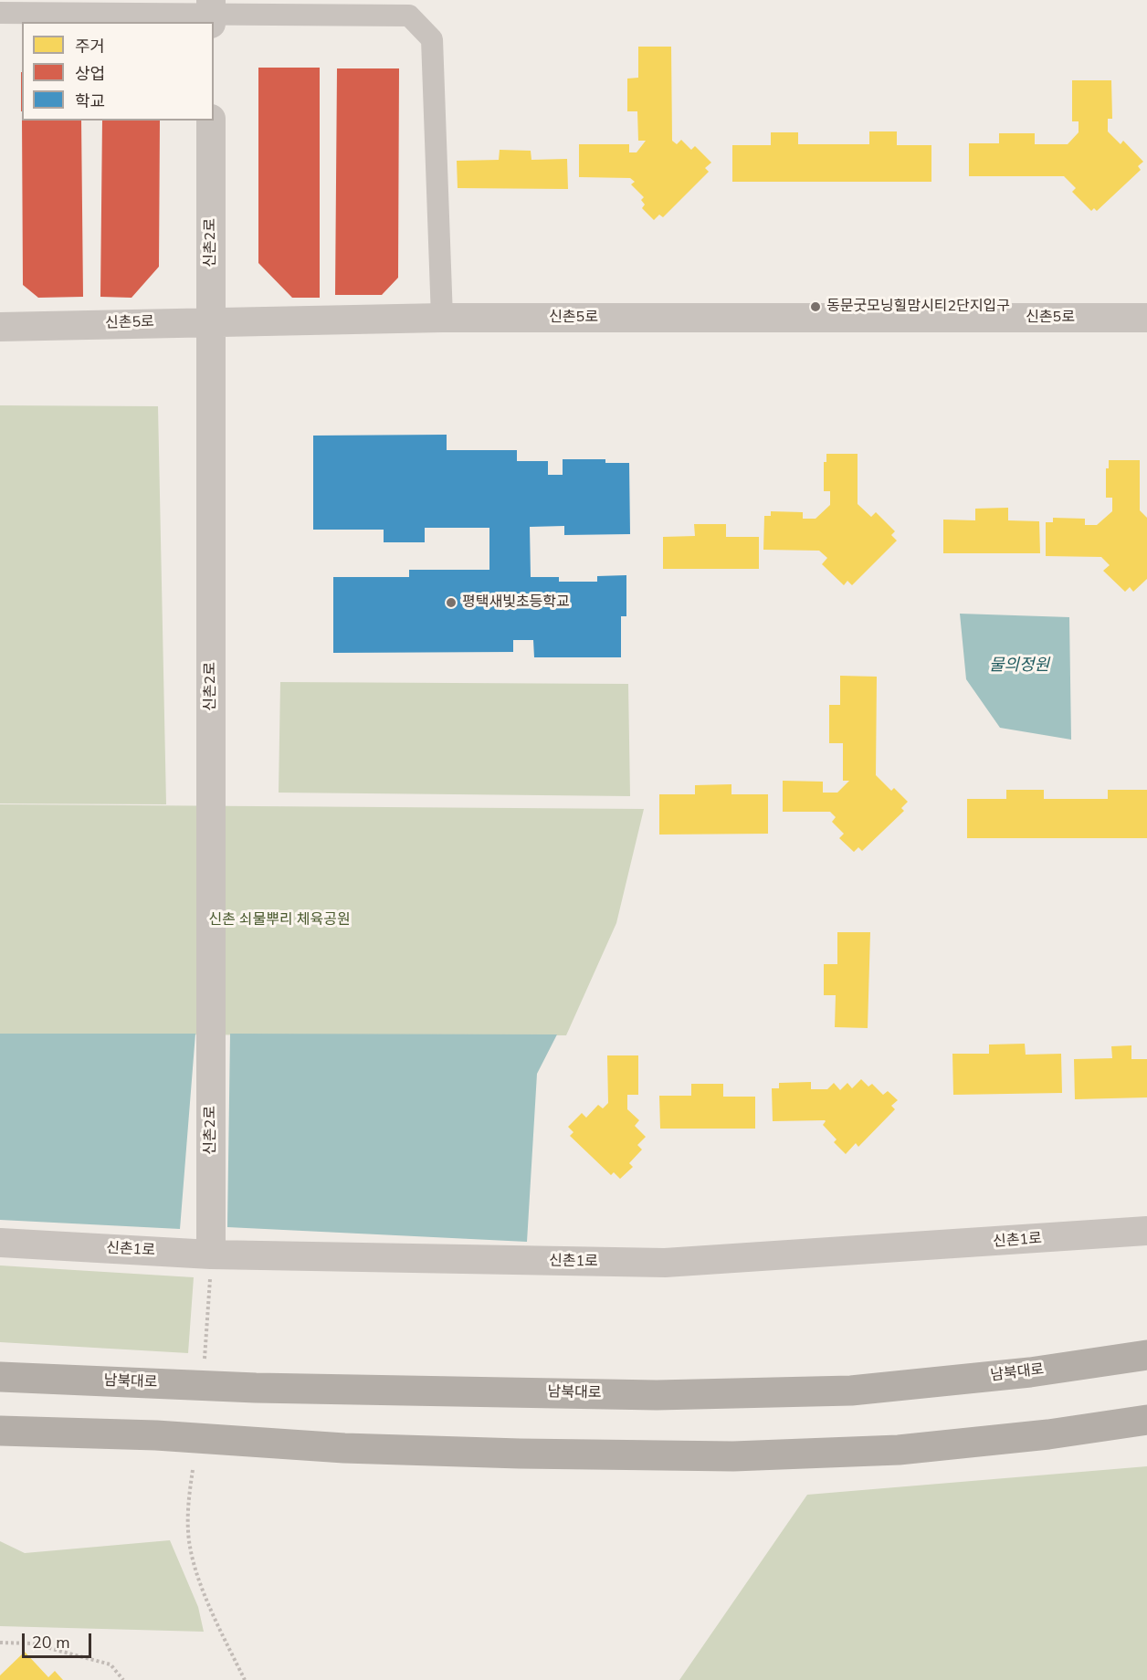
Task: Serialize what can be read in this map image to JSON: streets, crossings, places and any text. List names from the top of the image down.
{
  "streets": {
    "highway": ["남북대로"],
    "street": ["신촌2로", "신촌5로", "신촌1로"]
  },
  "crossings": [
    ["신촌2로", "신촌5로"],
    ["신촌2로", "신촌1로"]
  ],
  "water": ["물의정원"],
  "parks": ["신촌 쇠물뿌리 체육공원"],
  "places": ["동문굿모닝힐맘시티2단지입구", "평택새빛초등학교"],
  "legend": ["주거", "상업", "학교"],
  "scale_bar": "20 m"
}
